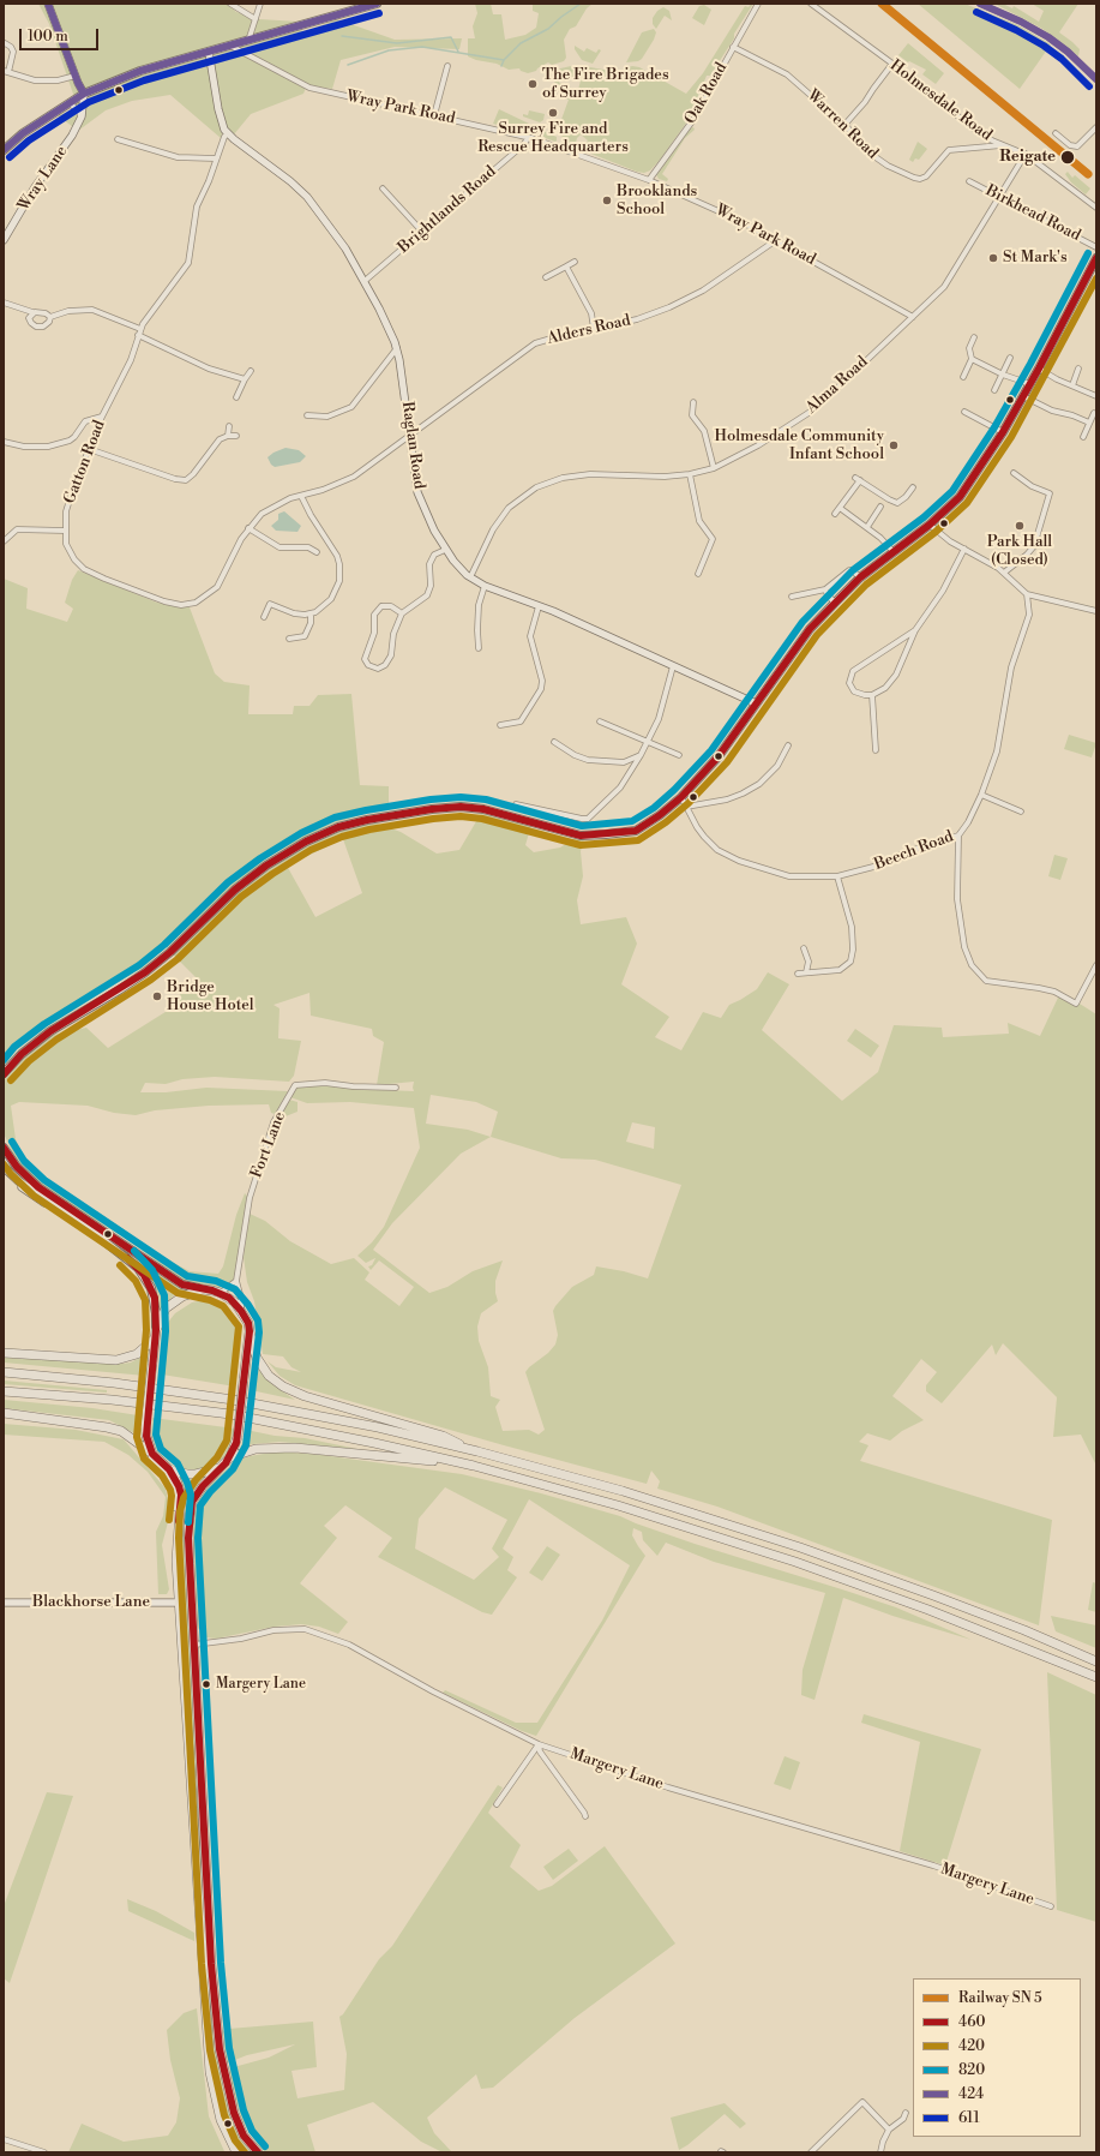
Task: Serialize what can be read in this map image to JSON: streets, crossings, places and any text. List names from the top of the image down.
{
  "streets": {
    "street": [
      "Oak Road",
      "Holmesdale Road",
      "Wray Park Road",
      "Warren Road",
      "Wray Lane",
      "Brightlands Road",
      "Birkhead Road",
      "Alders Road",
      "Alma Road",
      "Raglan Road",
      "Gatton Road",
      "Beech Road",
      "Fort Lane",
      "Blackhorse Lane",
      "Margery Lane"
    ]
  },
  "crossings": [
    ["Oak Road", "Wray Park Road"],
    ["Oak Road", "Warren Road"],
    ["Holmesdale Road", "Warren Road"],
    ["Holmesdale Road", "Alma Road"],
    ["Wray Park Road", "Brightlands Road"],
    ["Wray Park Road", "Alders Road"],
    ["Wray Park Road", "Alma Road"],
    ["Brightlands Road", "Raglan Road"],
    ["Birkhead Road", "Alma Road"],
    ["Alders Road", "Raglan Road"],
    ["Alders Road", "Gatton Road"],
    ["Alma Road", "Raglan Road"],
    ["Raglan Road", "Gatton Road"]
  ],
  "places": [
    "The Fire Brigades of Surrey",
    "Surrey Fire and Rescue Headquarters",
    "Reigate",
    "Brooklands School",
    "St Mark's",
    "Holmesdale Community Infant School",
    "Park Hall (Closed)",
    "Bridge House Hotel",
    "Margery Lane"
  ],
  "lines": [
    "transit line 424",
    "transit line 611",
    "transit line 820",
    "transit line 460",
    "transit line 420"
  ],
  "legend": [
    "Railway SN 5",
    "460",
    "420",
    "820",
    "424",
    "611"
  ],
  "scale_bar": "100 m"
}
